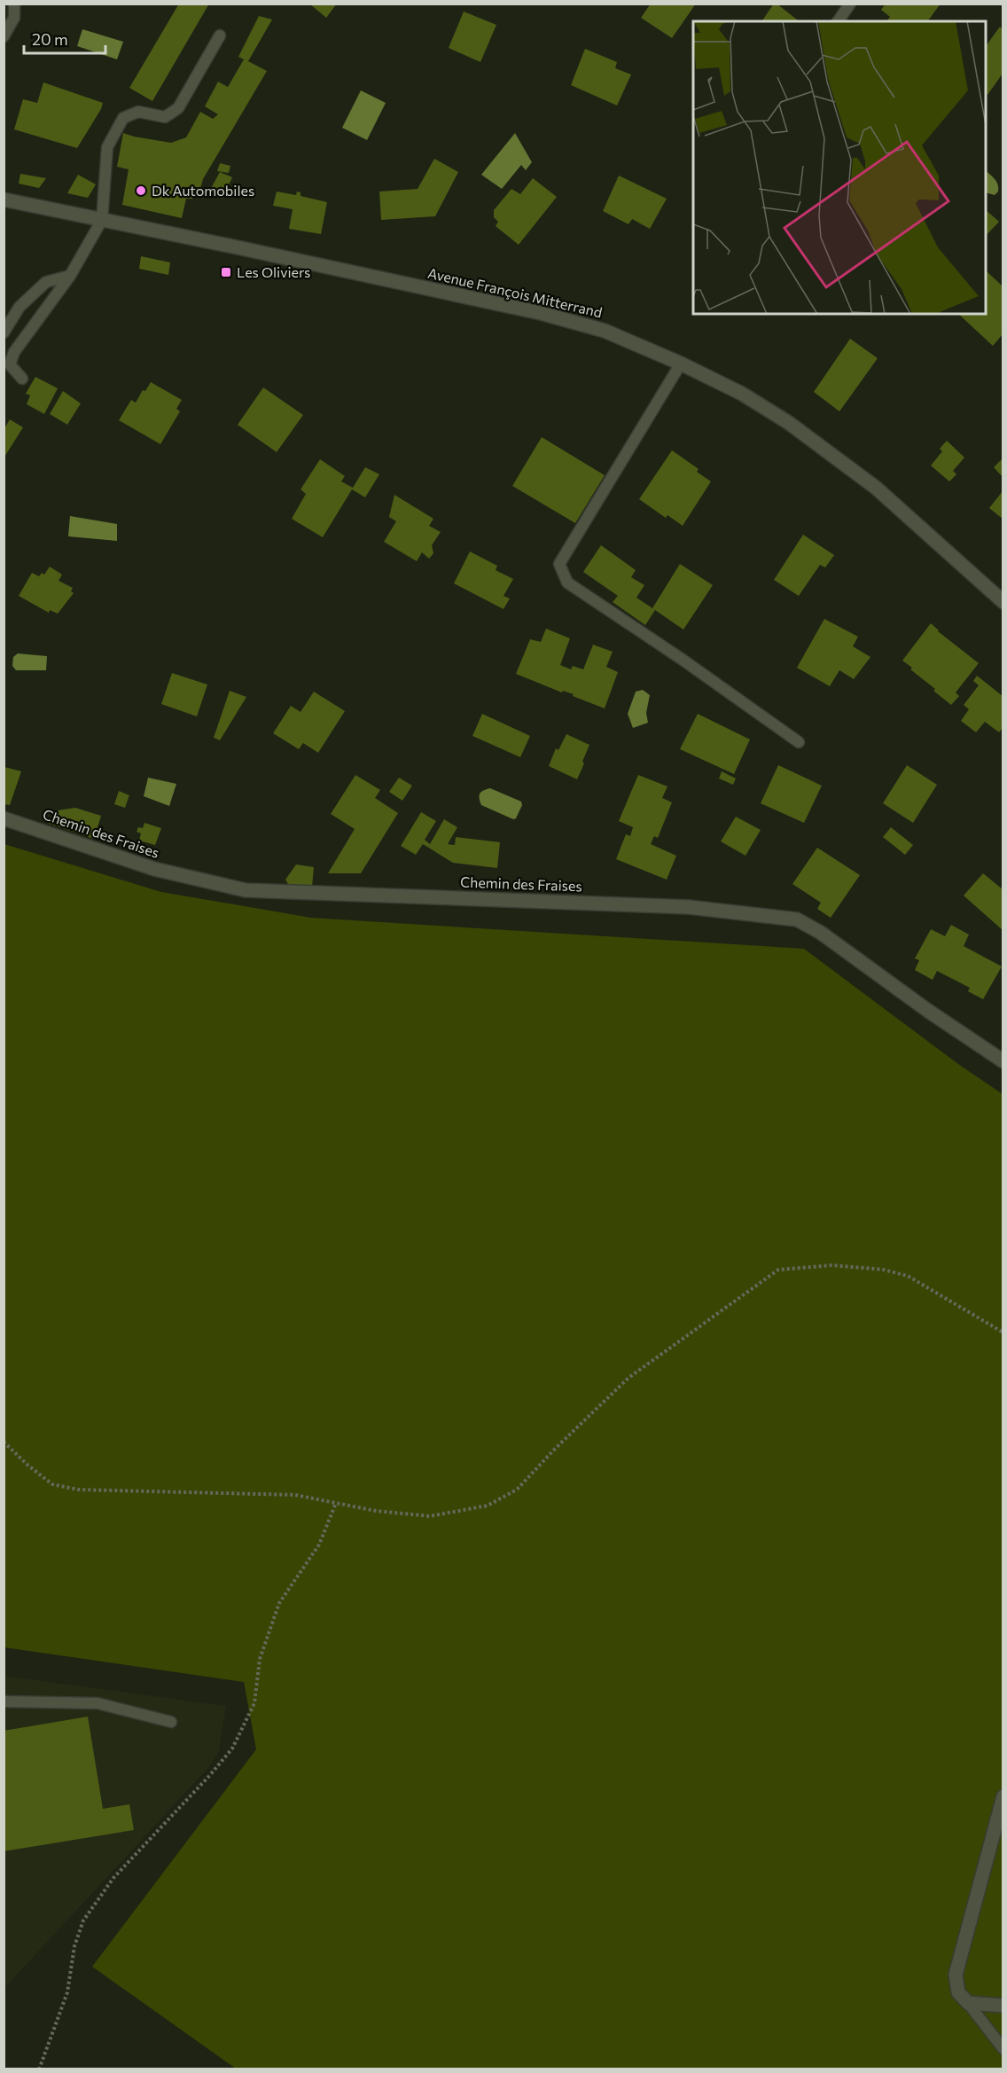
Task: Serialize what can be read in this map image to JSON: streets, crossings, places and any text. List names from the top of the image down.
{
  "streets": {
    "street": ["Avenue François Mitterrand", "Chemin des Fraises"]
  },
  "places": {
    "other": ["Dk Automobiles"],
    "transit": ["Les Oliviers"]
  },
  "scale_bar": "20 m"
}
